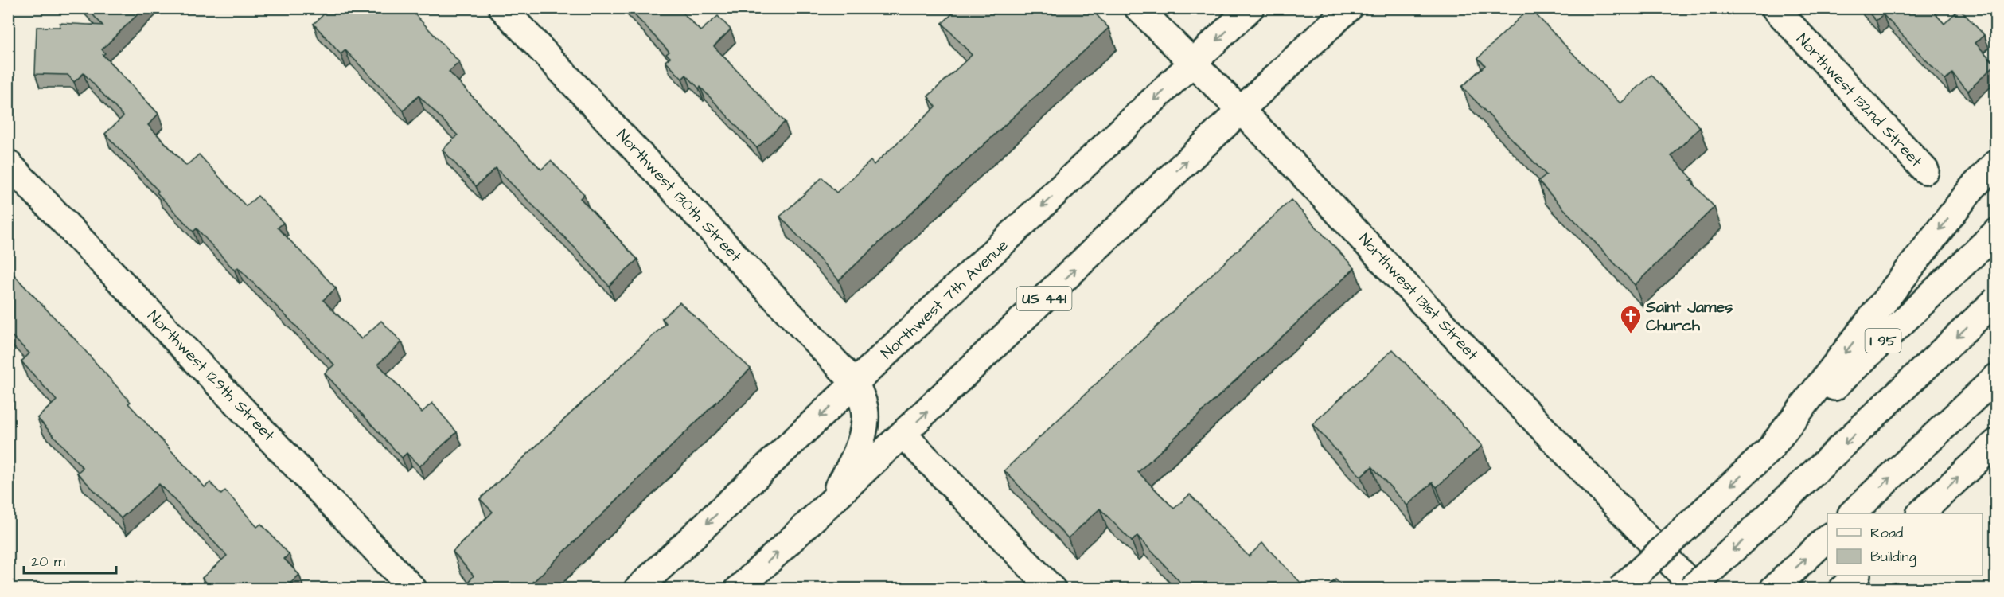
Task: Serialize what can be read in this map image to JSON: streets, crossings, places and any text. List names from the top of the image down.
{
  "streets": {
    "main road": [
      "Northwest 132nd Street",
      "Northwest 130th Street",
      "Northwest 131st Street",
      "US 441",
      "Northwest 7th Avenue",
      "I 95",
      "Northwest 129th Street"
    ]
  },
  "crossings": [
    ["Northwest 130th Street", "Northwest 7th Avenue"],
    ["Northwest 131st Street", "US 441"],
    ["Northwest 131st Street", "Northwest 7th Avenue"]
  ],
  "places": {
    "church": ["Saint James Church"]
  },
  "legend": ["Road", "Building"],
  "scale_bar": "20 m"
}
